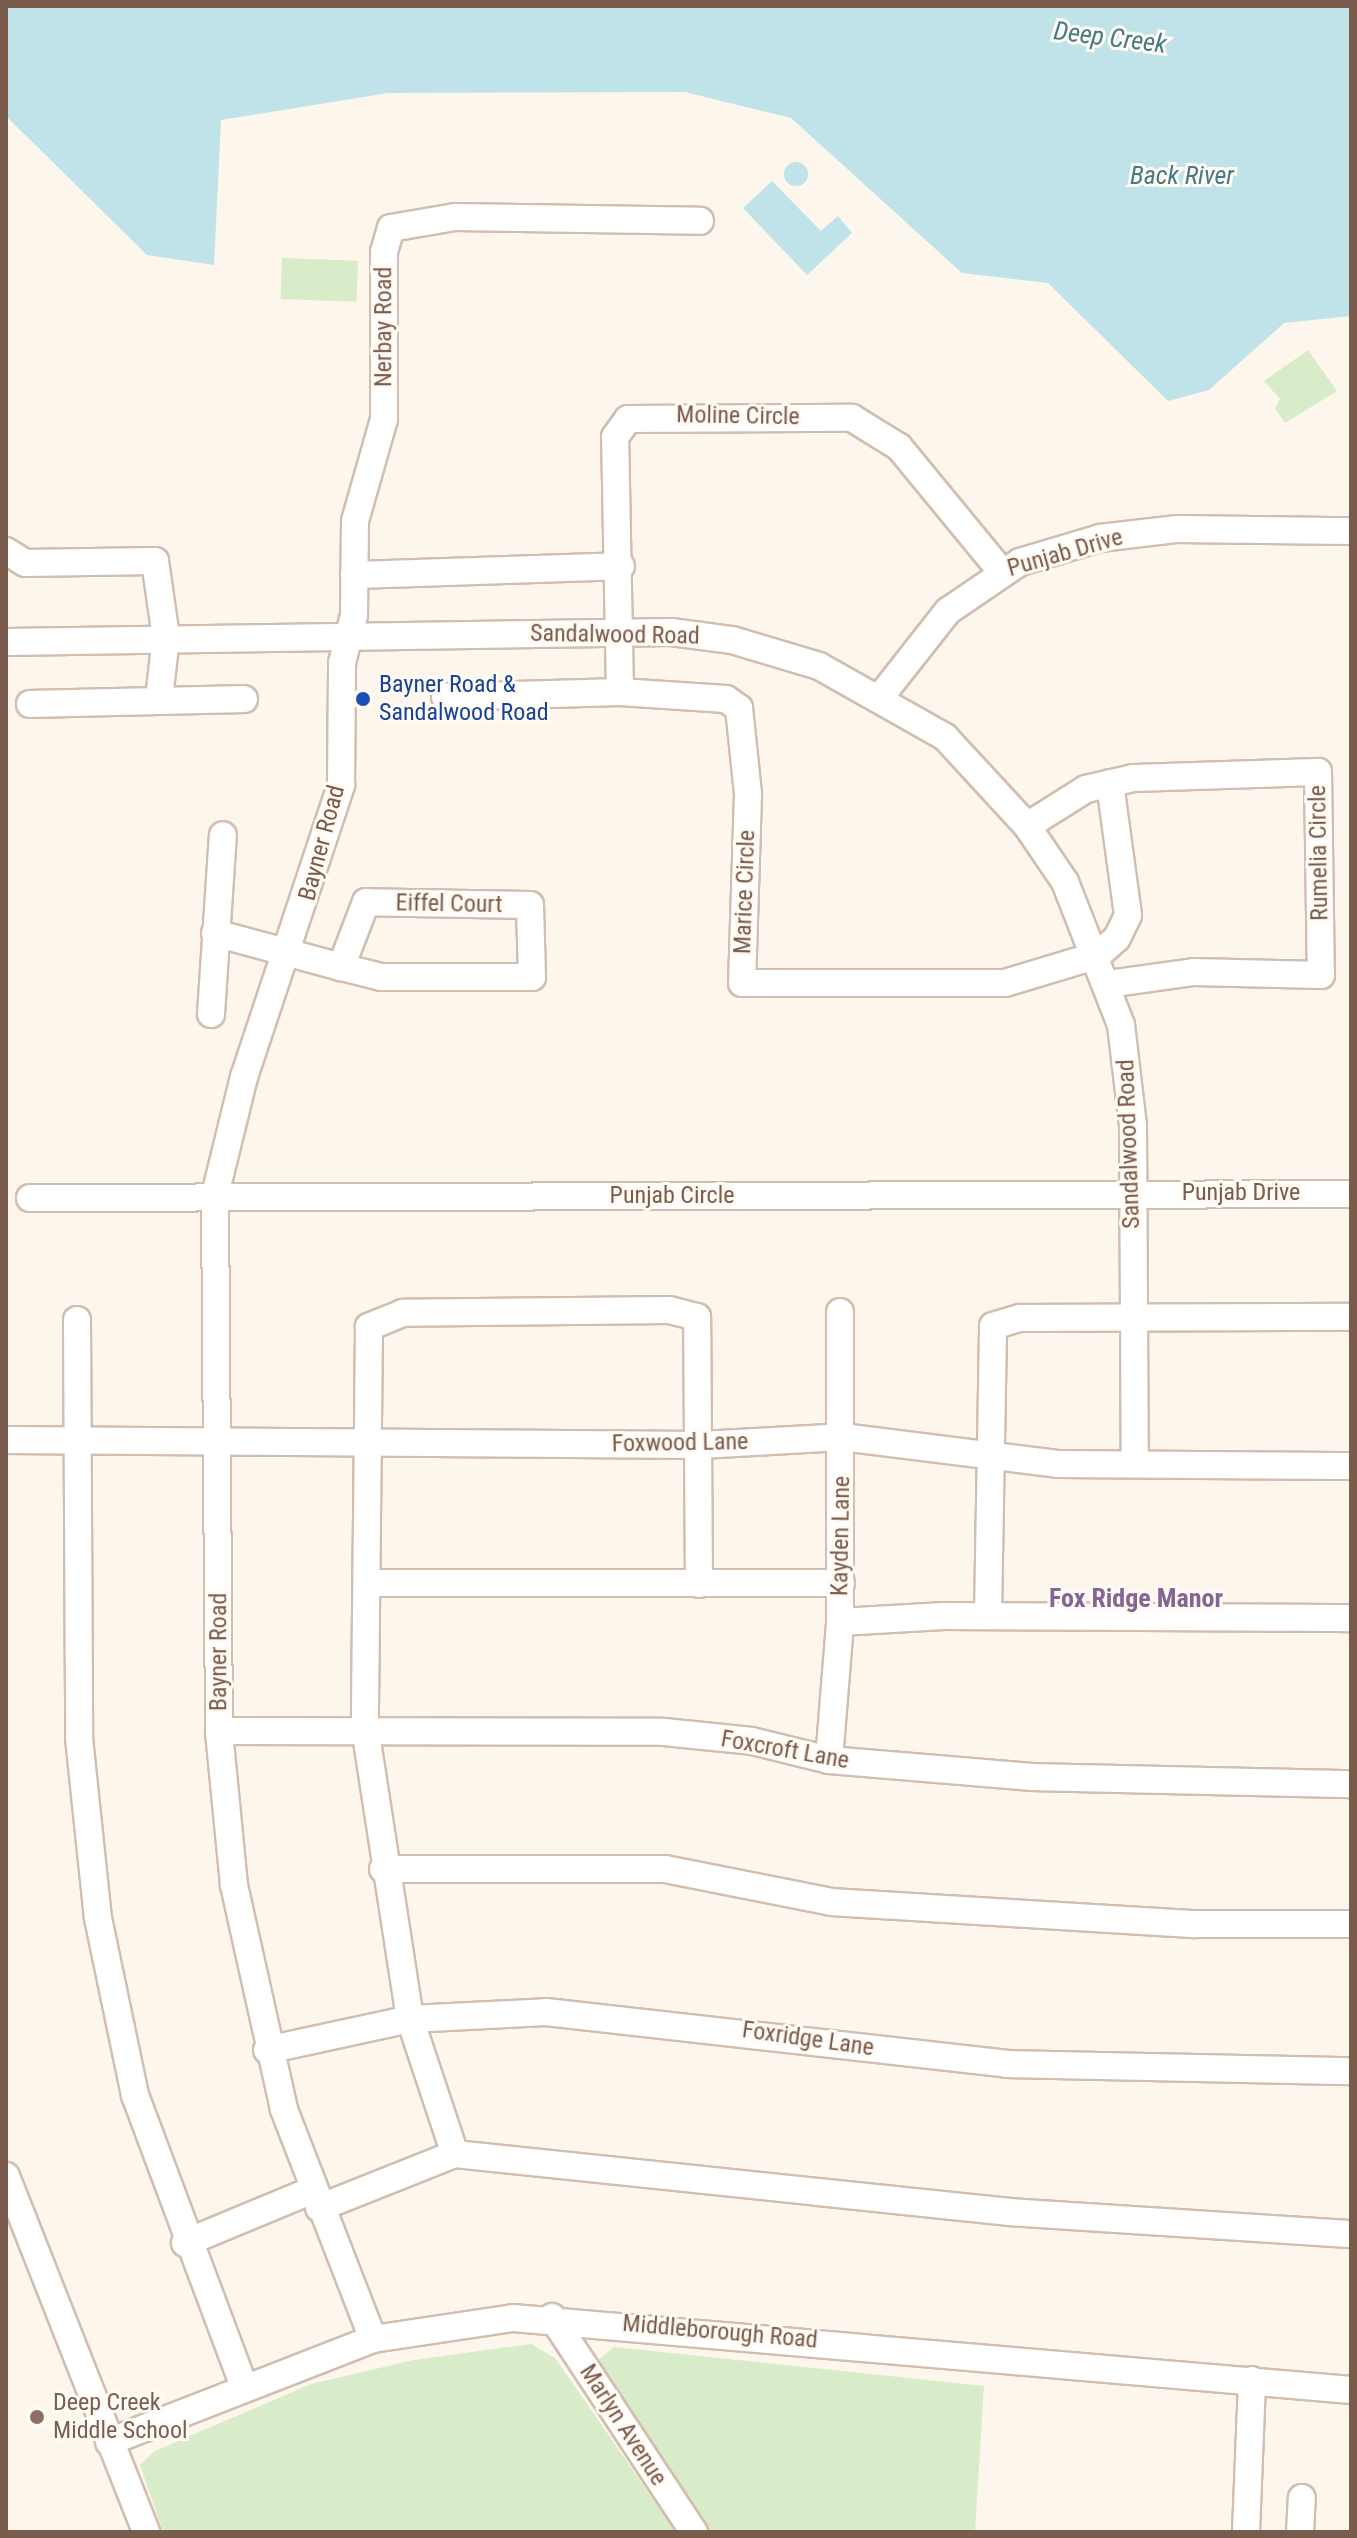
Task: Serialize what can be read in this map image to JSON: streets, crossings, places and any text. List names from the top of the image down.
{
  "streets": {
    "street": [
      "Nerbay Road",
      "Moline Circle",
      "Punjab Drive",
      "Sandalwood Road",
      "Bayner Road",
      "Rumelia Circle",
      "Marice Circle",
      "Eiffel Court",
      "Punjab Circle",
      "Foxwood Lane",
      "Kayden Lane",
      "Foxcroft Lane",
      "Foxridge Lane",
      "Middleborough Road",
      "Marlyn Avenue"
    ]
  },
  "crossings": [
    ["Nerbay Road", "Sandalwood Road"],
    ["Nerbay Road", "Bayner Road"],
    ["Moline Circle", "Punjab Drive"],
    ["Moline Circle", "Sandalwood Road"],
    ["Punjab Drive", "Sandalwood Road"],
    ["Punjab Drive", "Punjab Circle"],
    ["Sandalwood Road", "Bayner Road"],
    ["Sandalwood Road", "Rumelia Circle"],
    ["Sandalwood Road", "Marice Circle"],
    ["Sandalwood Road", "Punjab Circle"],
    ["Sandalwood Road", "Foxwood Lane"],
    ["Bayner Road", "Eiffel Court"],
    ["Bayner Road", "Punjab Circle"],
    ["Bayner Road", "Foxwood Lane"],
    ["Bayner Road", "Foxcroft Lane"],
    ["Bayner Road", "Foxridge Lane"],
    ["Bayner Road", "Middleborough Road"],
    ["Foxwood Lane", "Kayden Lane"],
    ["Kayden Lane", "Foxcroft Lane"],
    ["Middleborough Road", "Marlyn Avenue"]
  ],
  "districts": ["Fox Ridge Manor"],
  "water": ["Deep Creek", "Back River"],
  "places": ["Bayner Road & Sandalwood Road", "Deep Creek Middle School"]
}
